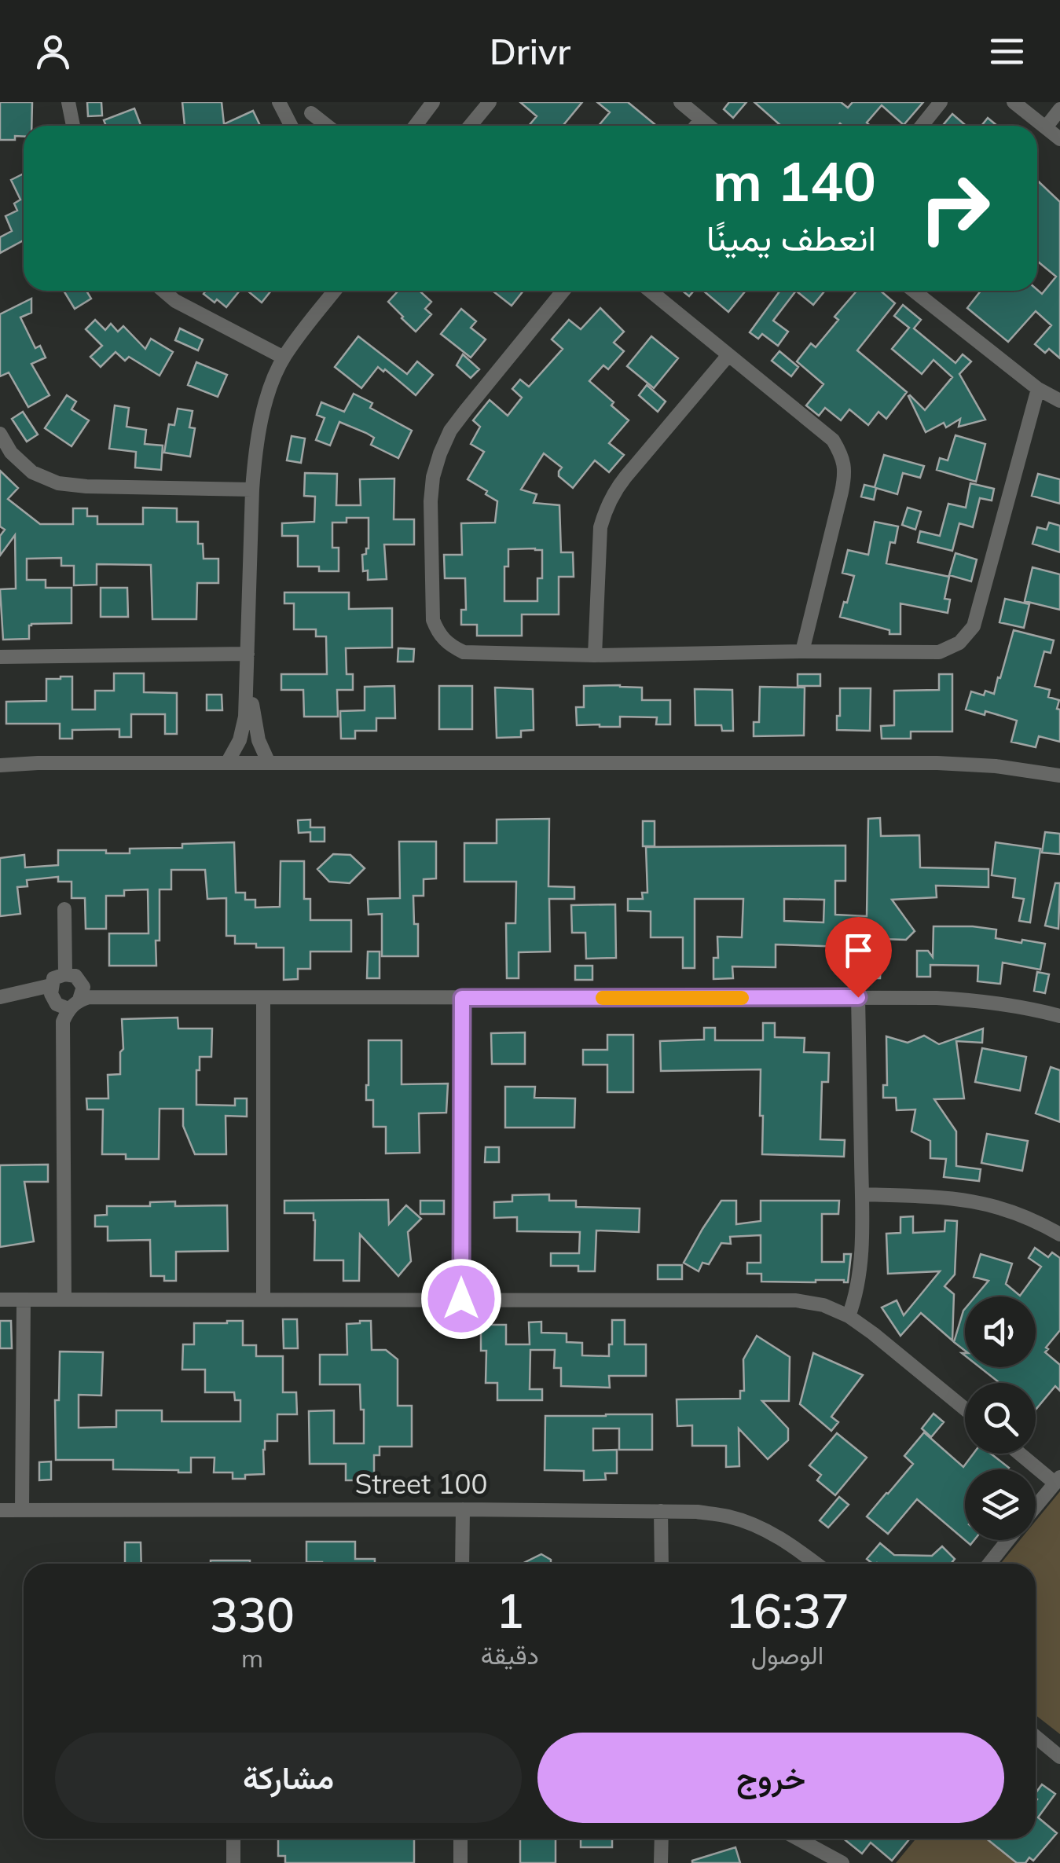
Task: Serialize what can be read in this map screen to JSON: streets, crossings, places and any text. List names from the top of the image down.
{
  "streets": {
    "street": ["Street 100"]
  },
  "page": {
    "header": "Drivr",
    "turn": ["140 m", "انعطف يمينًا"],
    "eta": [
      "16:37",
      "الوصول",
      "1",
      "دقيقة",
      "330",
      "m"
    ],
    "buttons": ["خروج", "مشاركة"]
  }
}
